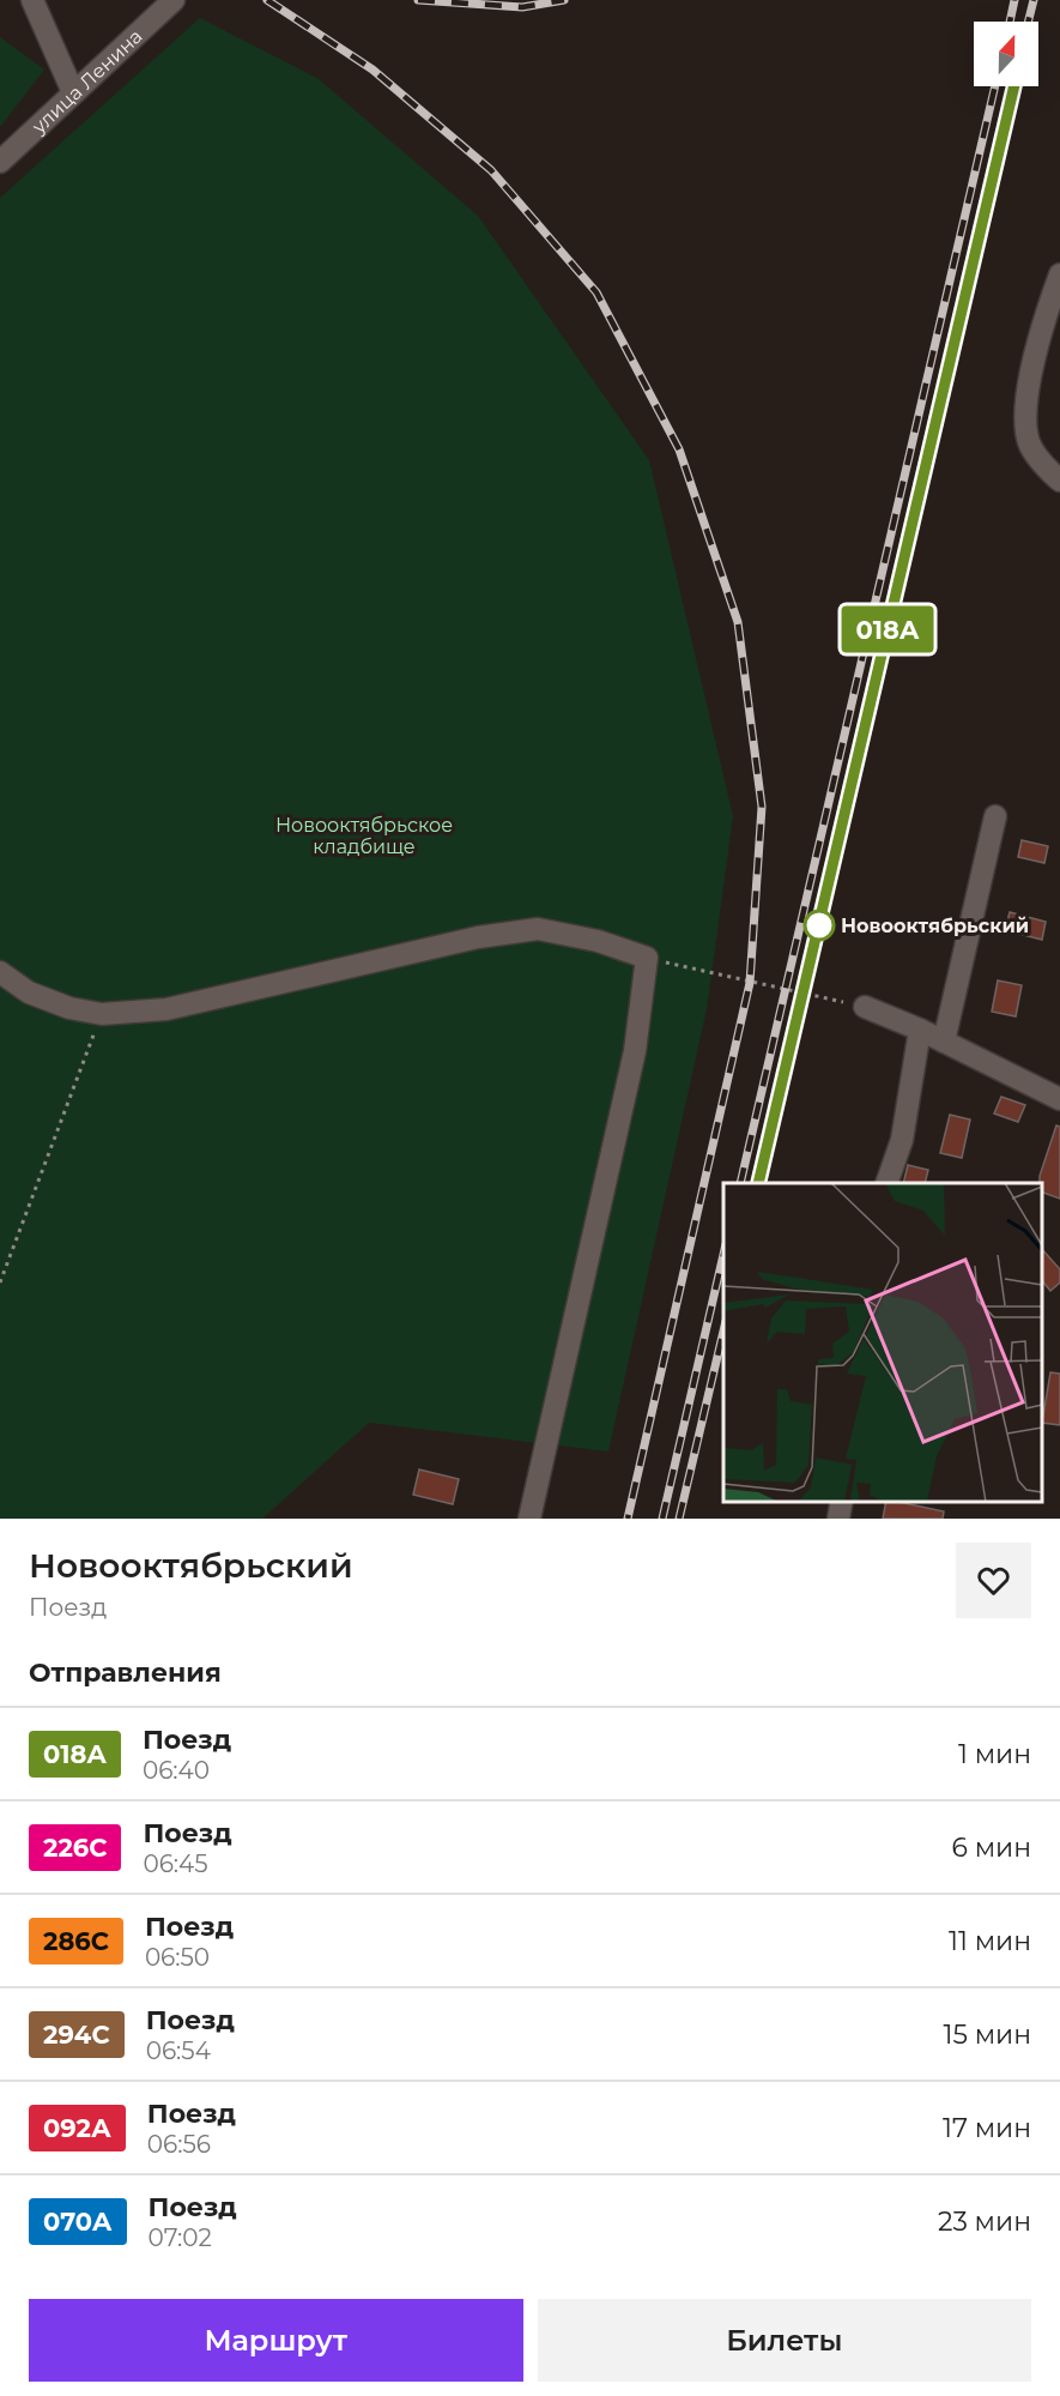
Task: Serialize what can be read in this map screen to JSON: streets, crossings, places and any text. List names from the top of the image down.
{
  "streets": {
    "street": ["улица Ленина"]
  },
  "parks": ["Новооктябрьское кладбище"],
  "places": ["Новооктябрьский"],
  "north": "top",
  "page": {
    "on_map": "018А",
    "heading": [
      ["Новооктябрьский", "Поезд"],
      "Отправления"
    ],
    "list": [
      {
        "mark": "018А",
        "name": "Поезд",
        "note": "06:40",
        "value": "1 мин"
      },
      {
        "mark": "226С",
        "name": "Поезд",
        "note": "06:45",
        "value": "6 мин"
      },
      {
        "mark": "286С",
        "name": "Поезд",
        "note": "06:50",
        "value": "11 мин"
      },
      {
        "mark": "294С",
        "name": "Поезд",
        "note": "06:54",
        "value": "15 мин"
      },
      {
        "mark": "092А",
        "name": "Поезд",
        "note": "06:56",
        "value": "17 мин"
      },
      {
        "mark": "070А",
        "name": "Поезд",
        "note": "07:02",
        "value": "23 мин"
      }
    ],
    "buttons": ["Маршрут", "Билеты"]
  }
}
